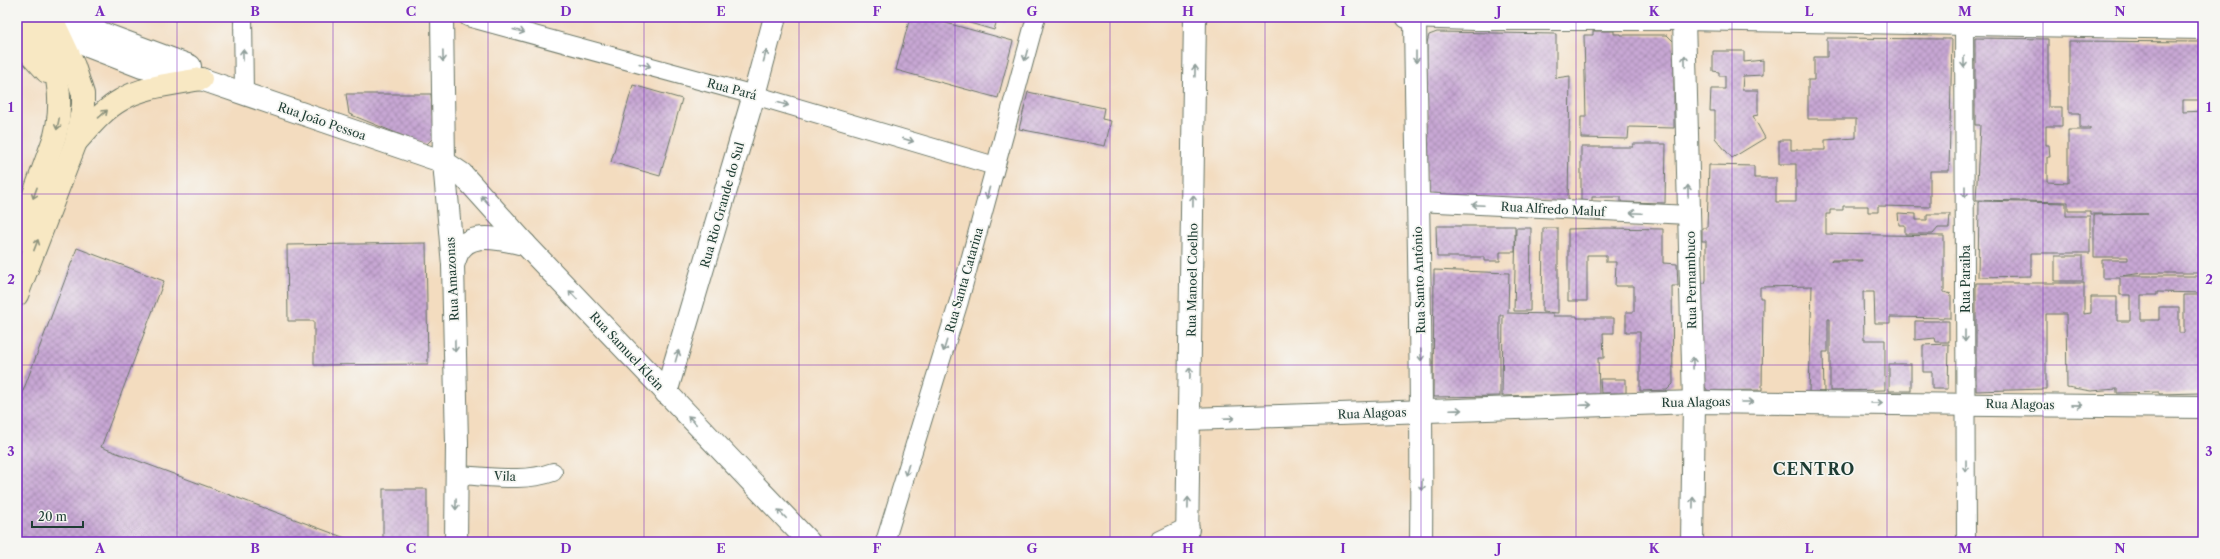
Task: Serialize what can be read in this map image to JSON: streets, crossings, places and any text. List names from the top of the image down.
{
  "streets": {
    "street": [
      "Rua Pará",
      "Rua João Pessoa",
      "Rua Rio Grande do Sul",
      "Rua Alfredo Maluf",
      "Rua Amazonas",
      "Rua Paraiba",
      "Rua Santa Catarina",
      "Rua Manoel Coelho",
      "Rua Santo Antônio",
      "Rua Pernambuco",
      "Rua Samuel Klein",
      "Rua Alagoas",
      "Vila"
    ]
  },
  "crossings": [
    ["Rua Pará", "Rua Rio Grande do Sul"],
    ["Rua Pará", "Rua Santa Catarina"],
    ["Rua João Pessoa", "Rua Amazonas"],
    ["Rua João Pessoa", "Rua Samuel Klein"],
    ["Rua Rio Grande do Sul", "Rua Samuel Klein"],
    ["Rua Alfredo Maluf", "Rua Santo Antônio"],
    ["Rua Alfredo Maluf", "Rua Pernambuco"],
    ["Rua Amazonas", "Rua Samuel Klein"],
    ["Rua Amazonas", "Vila"],
    ["Rua Paraiba", "Rua Alagoas"],
    ["Rua Manoel Coelho", "Rua Alagoas"],
    ["Rua Santo Antônio", "Rua Alagoas"],
    ["Rua Pernambuco", "Rua Alagoas"]
  ],
  "one_way": [
    "Rua Pará",
    "Rua Rio Grande do Sul",
    "Rua Alfredo Maluf",
    "Rua Amazonas",
    "Rua Paraiba",
    "Rua Santa Catarina",
    "Rua Manoel Coelho",
    "Rua Santo Antônio",
    "Rua Pernambuco",
    "Rua Samuel Klein",
    "Rua Alagoas"
  ],
  "districts": ["CENTRO"],
  "scale_bar": "20 m",
  "grid": {
    "columns": [
      "A",
      "B",
      "C",
      "D",
      "E",
      "F",
      "G",
      "H",
      "I",
      "J",
      "K",
      "L",
      "M",
      "N"
    ],
    "rows": ["1", "2", "3"]
  }
}
